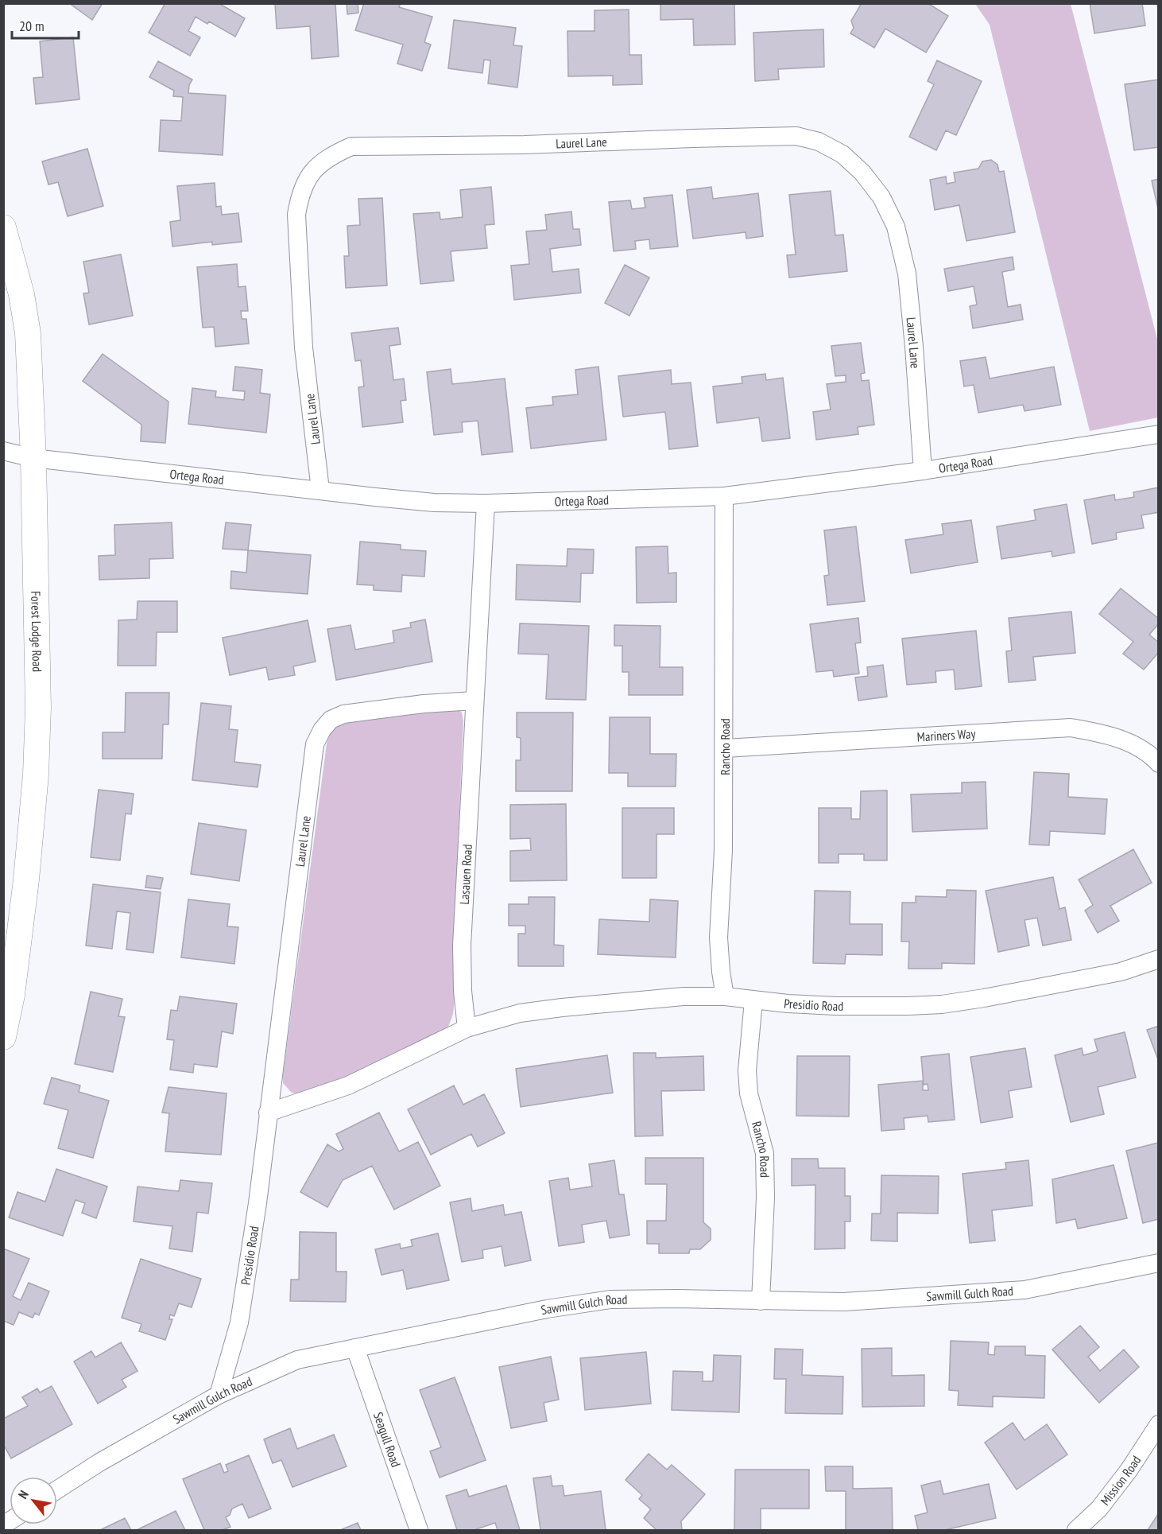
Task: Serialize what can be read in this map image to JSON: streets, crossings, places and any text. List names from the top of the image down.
{
  "streets": {
    "street": [
      "Laurel Lane",
      "Ortega Road",
      "Forest Lodge Road",
      "Mariners Way",
      "Rancho Road",
      "Lasauen Road",
      "Presidio Road",
      "Sawmill Gulch Road",
      "Seagull Road",
      "Mission Road"
    ]
  },
  "crossings": [
    ["Laurel Lane", "Ortega Road"],
    ["Laurel Lane", "Lasauen Road"],
    ["Laurel Lane", "Presidio Road"],
    ["Ortega Road", "Forest Lodge Road"],
    ["Ortega Road", "Rancho Road"],
    ["Ortega Road", "Lasauen Road"],
    ["Mariners Way", "Rancho Road"],
    ["Rancho Road", "Presidio Road"],
    ["Rancho Road", "Sawmill Gulch Road"],
    ["Lasauen Road", "Presidio Road"],
    ["Presidio Road", "Sawmill Gulch Road"],
    ["Sawmill Gulch Road", "Seagull Road"]
  ],
  "scale_bar": "20 m",
  "north": "top left"
}
